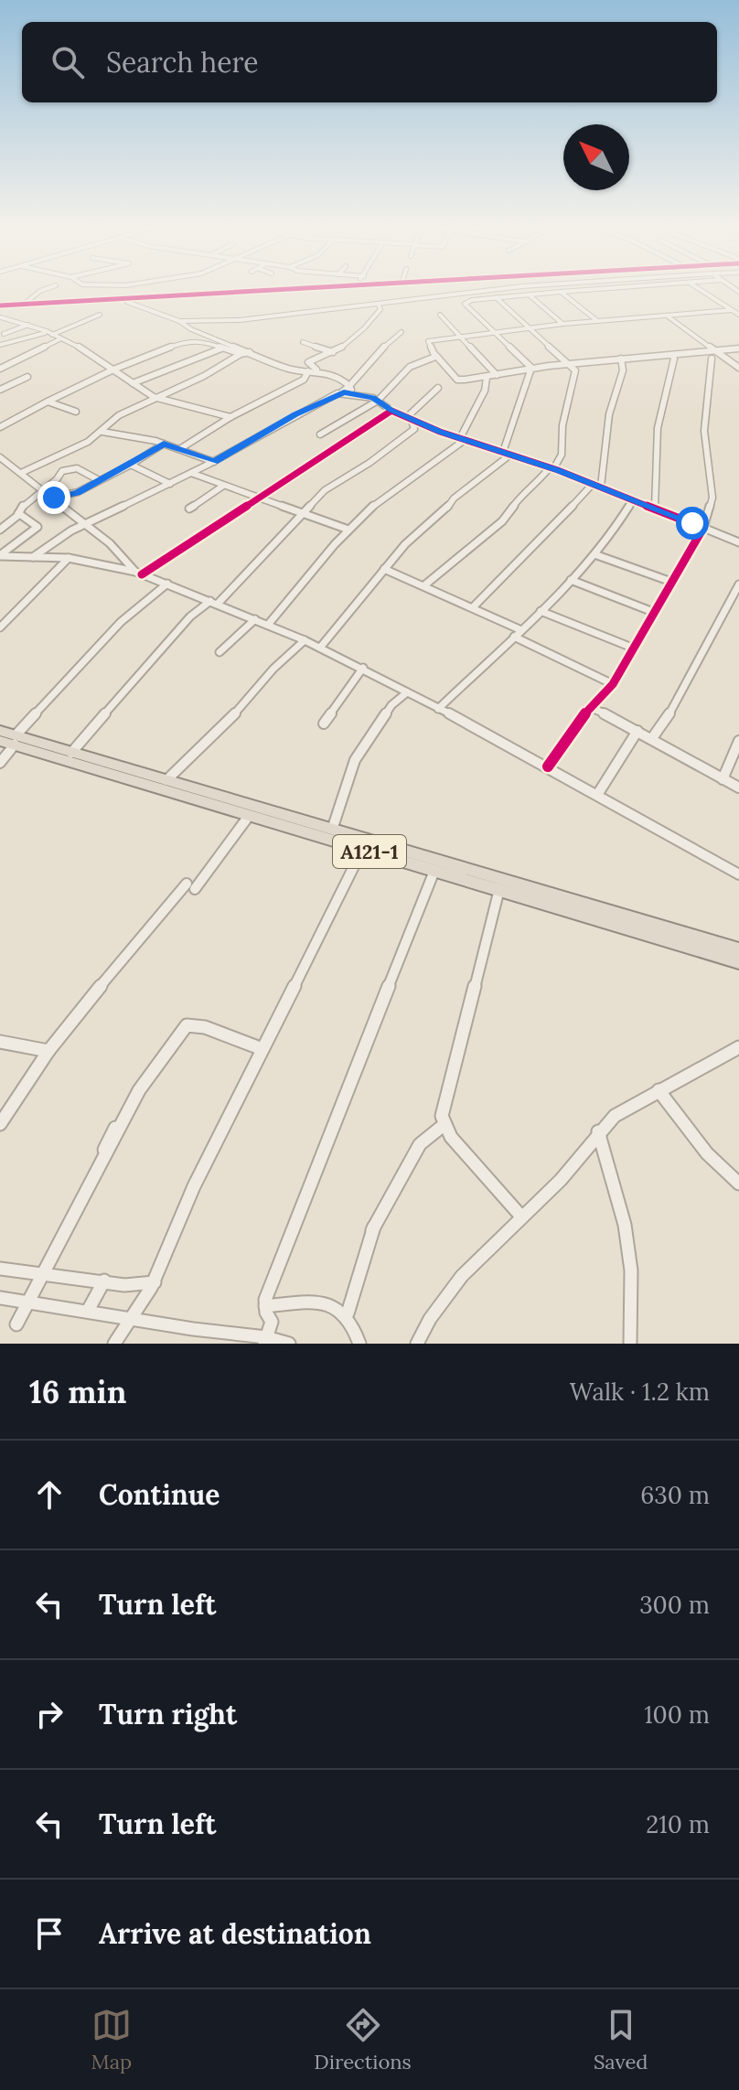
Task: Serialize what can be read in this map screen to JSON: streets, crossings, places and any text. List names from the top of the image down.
{
  "streets": {
    "highway": ["A121-1"]
  },
  "north": "top left",
  "page": {
    "search": "Search here",
    "heading": ["16 min", "Walk · 1.2 km"],
    "list": [
      ["Continue", "630 m"],
      ["Turn left", "300 m"],
      ["Turn right", "100 m"],
      ["Turn left", "210 m"],
      "Arrive at destination"
    ],
    "nav": ["Map", "Directions", "Saved"]
  }
}
